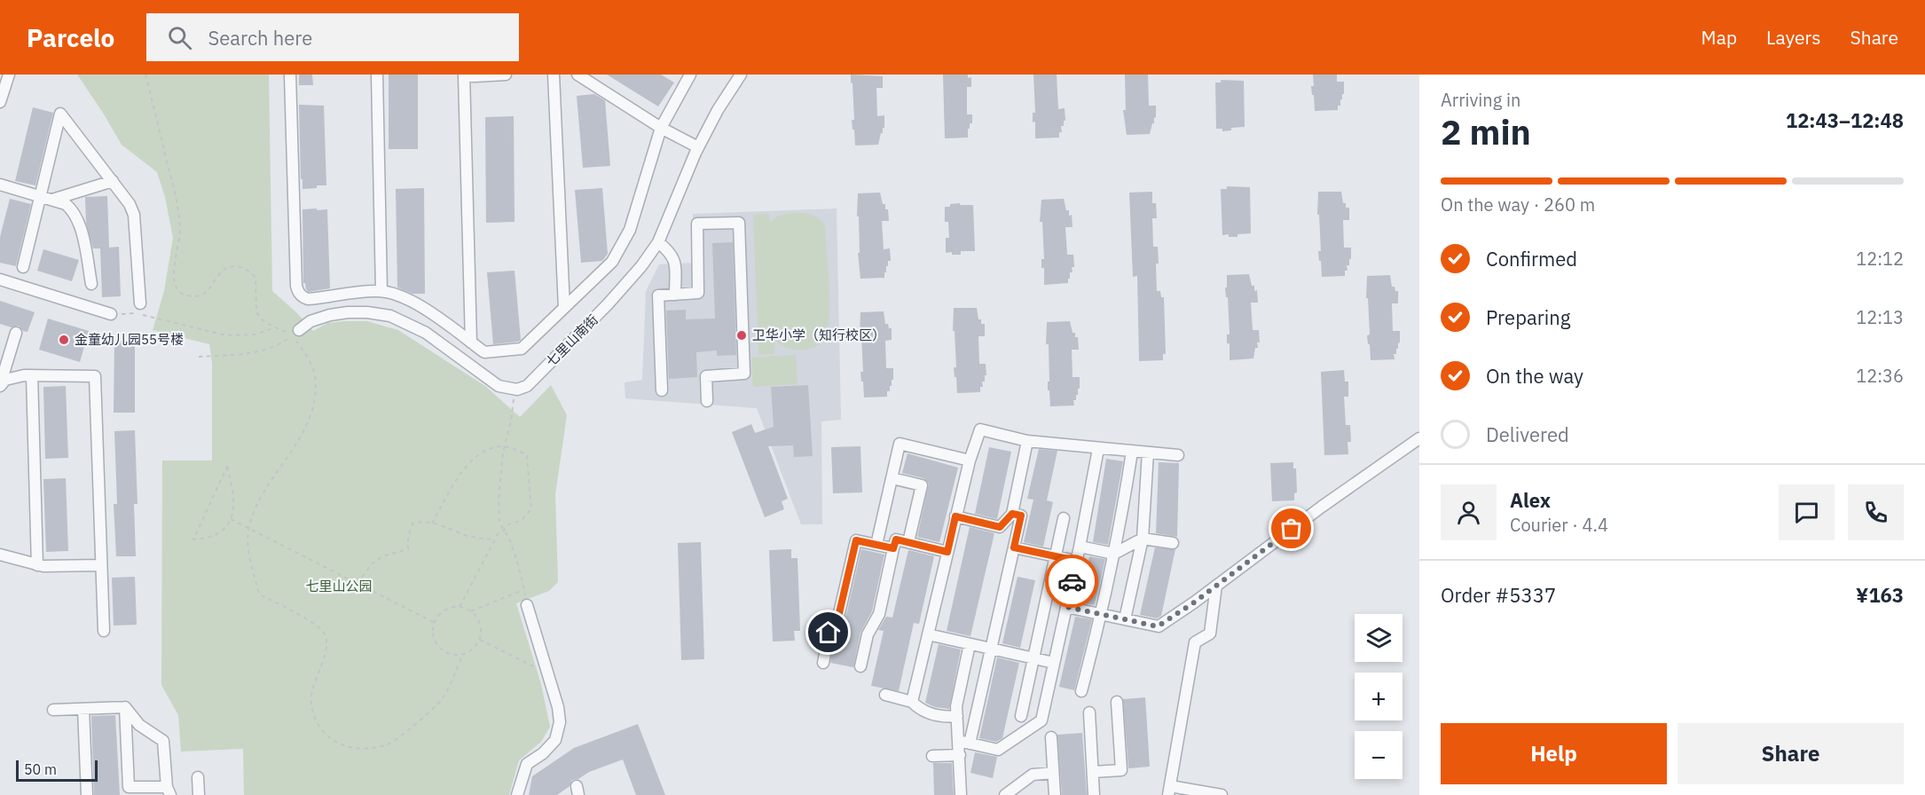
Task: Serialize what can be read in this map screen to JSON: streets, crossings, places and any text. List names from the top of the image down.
{
  "streets": {
    "street": ["七里山南街"]
  },
  "parks": ["七里山公园"],
  "places": ["卫华小学（知行校区）", "金童幼儿园55号楼"],
  "scale_bar": "50 m",
  "page": {
    "header": "Parcelo",
    "search": "Search here",
    "nav": ["Map", "Layers", "Share"],
    "heading": ["2 min", "Arriving in", "12:43–12:48"],
    "panel": [
      "Alex",
      "Courier · 4.4",
      "Order #5337",
      "¥163"
    ],
    "bar": "On the way · 260 m",
    "list": [
      ["Confirmed", "12:12"],
      ["Preparing", "12:13"],
      ["On the way", "12:36"],
      "Delivered"
    ],
    "map_buttons": ["+", "−"],
    "buttons": ["Help", "Share"],
    "scale": "50 m"
  }
}
